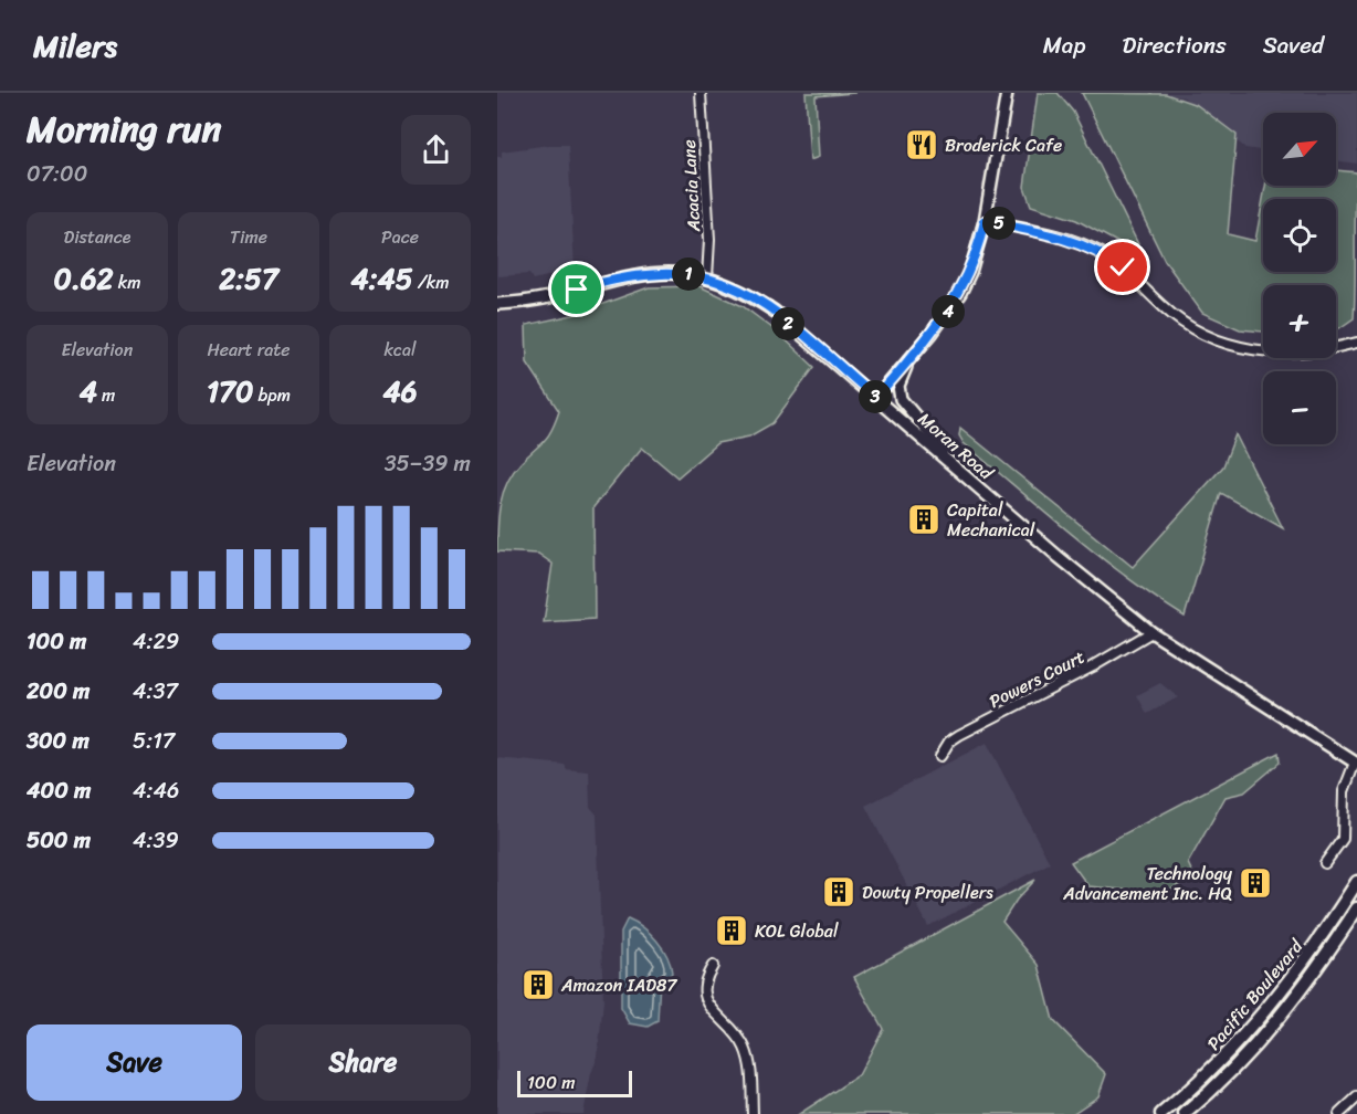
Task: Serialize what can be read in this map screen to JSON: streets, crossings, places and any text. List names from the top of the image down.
{
  "streets": {
    "main road": ["Pacific Boulevard"],
    "street": ["Acacia Lane", "Moran Road", "Powers Court"]
  },
  "crossings": [
    ["Acacia Lane", "Moran Road"],
    ["Moran Road", "Powers Court"]
  ],
  "places": {
    "restaurant": ["Broderick Cafe"],
    "building": [
      "Capital Mechanical",
      "Technology Advancement Inc. HQ",
      "Dowty Propellers",
      "KOL Global",
      "Amazon IAD87"
    ]
  },
  "scale_bar": "100 m",
  "north": "top right",
  "page": {
    "header": "Milers",
    "nav": ["Map", "Directions", "Saved"],
    "heading": ["Morning run", "07:00"],
    "map_buttons": ["+", "−"],
    "stats": [
      ["Distance", "0.62 km"],
      ["Time", "2:57"],
      ["Pace", "4:45 /km"],
      ["Elevation", "4 m"],
      ["Heart rate", "170 bpm"],
      ["kcal", "46"]
    ],
    "pins": [
      "5",
      "1",
      "4",
      "2",
      "3"
    ],
    "chart": ["Elevation", "35–39 m"],
    "list": [
      {
        "name": "100 m",
        "note": "4:29"
      },
      {
        "name": "200 m",
        "note": "4:37"
      },
      {
        "name": "300 m",
        "note": "5:17"
      },
      {
        "name": "400 m",
        "note": "4:46"
      },
      {
        "name": "500 m",
        "note": "4:39"
      }
    ],
    "buttons": ["Save", "Share"],
    "scale": "100 m"
  }
}
